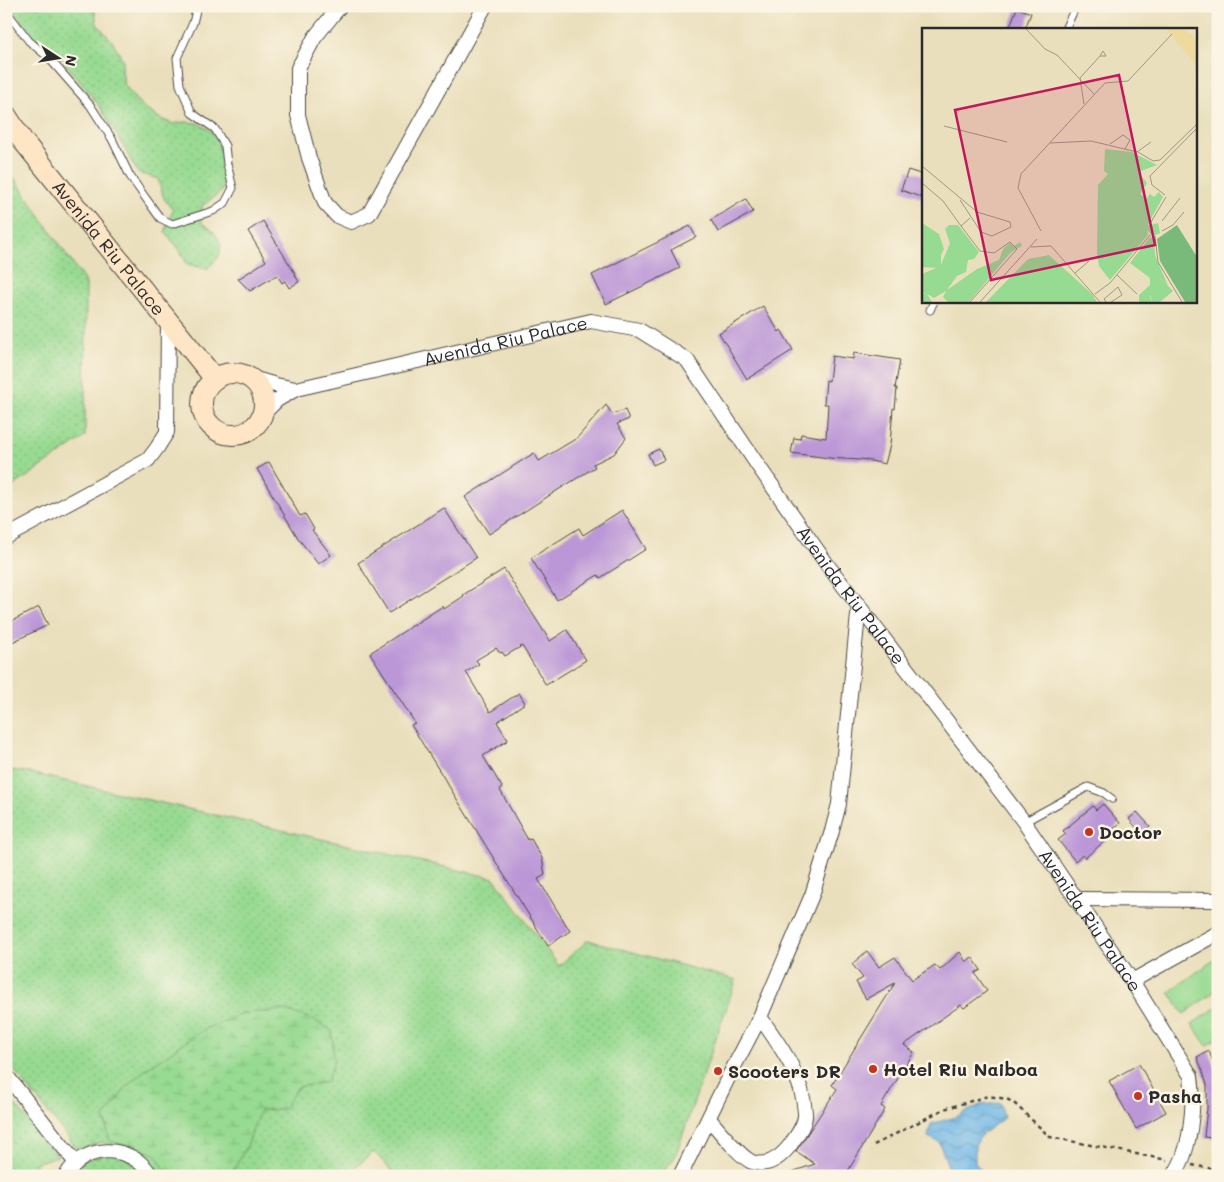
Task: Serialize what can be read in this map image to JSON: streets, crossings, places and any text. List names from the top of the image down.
{
  "streets": {
    "street": ["Avenida Riu Palace"]
  },
  "places": [
    "Doctor",
    "Hotel Riu Naiboa",
    "Scooters DR",
    "Pasha"
  ],
  "north": "right"
}
